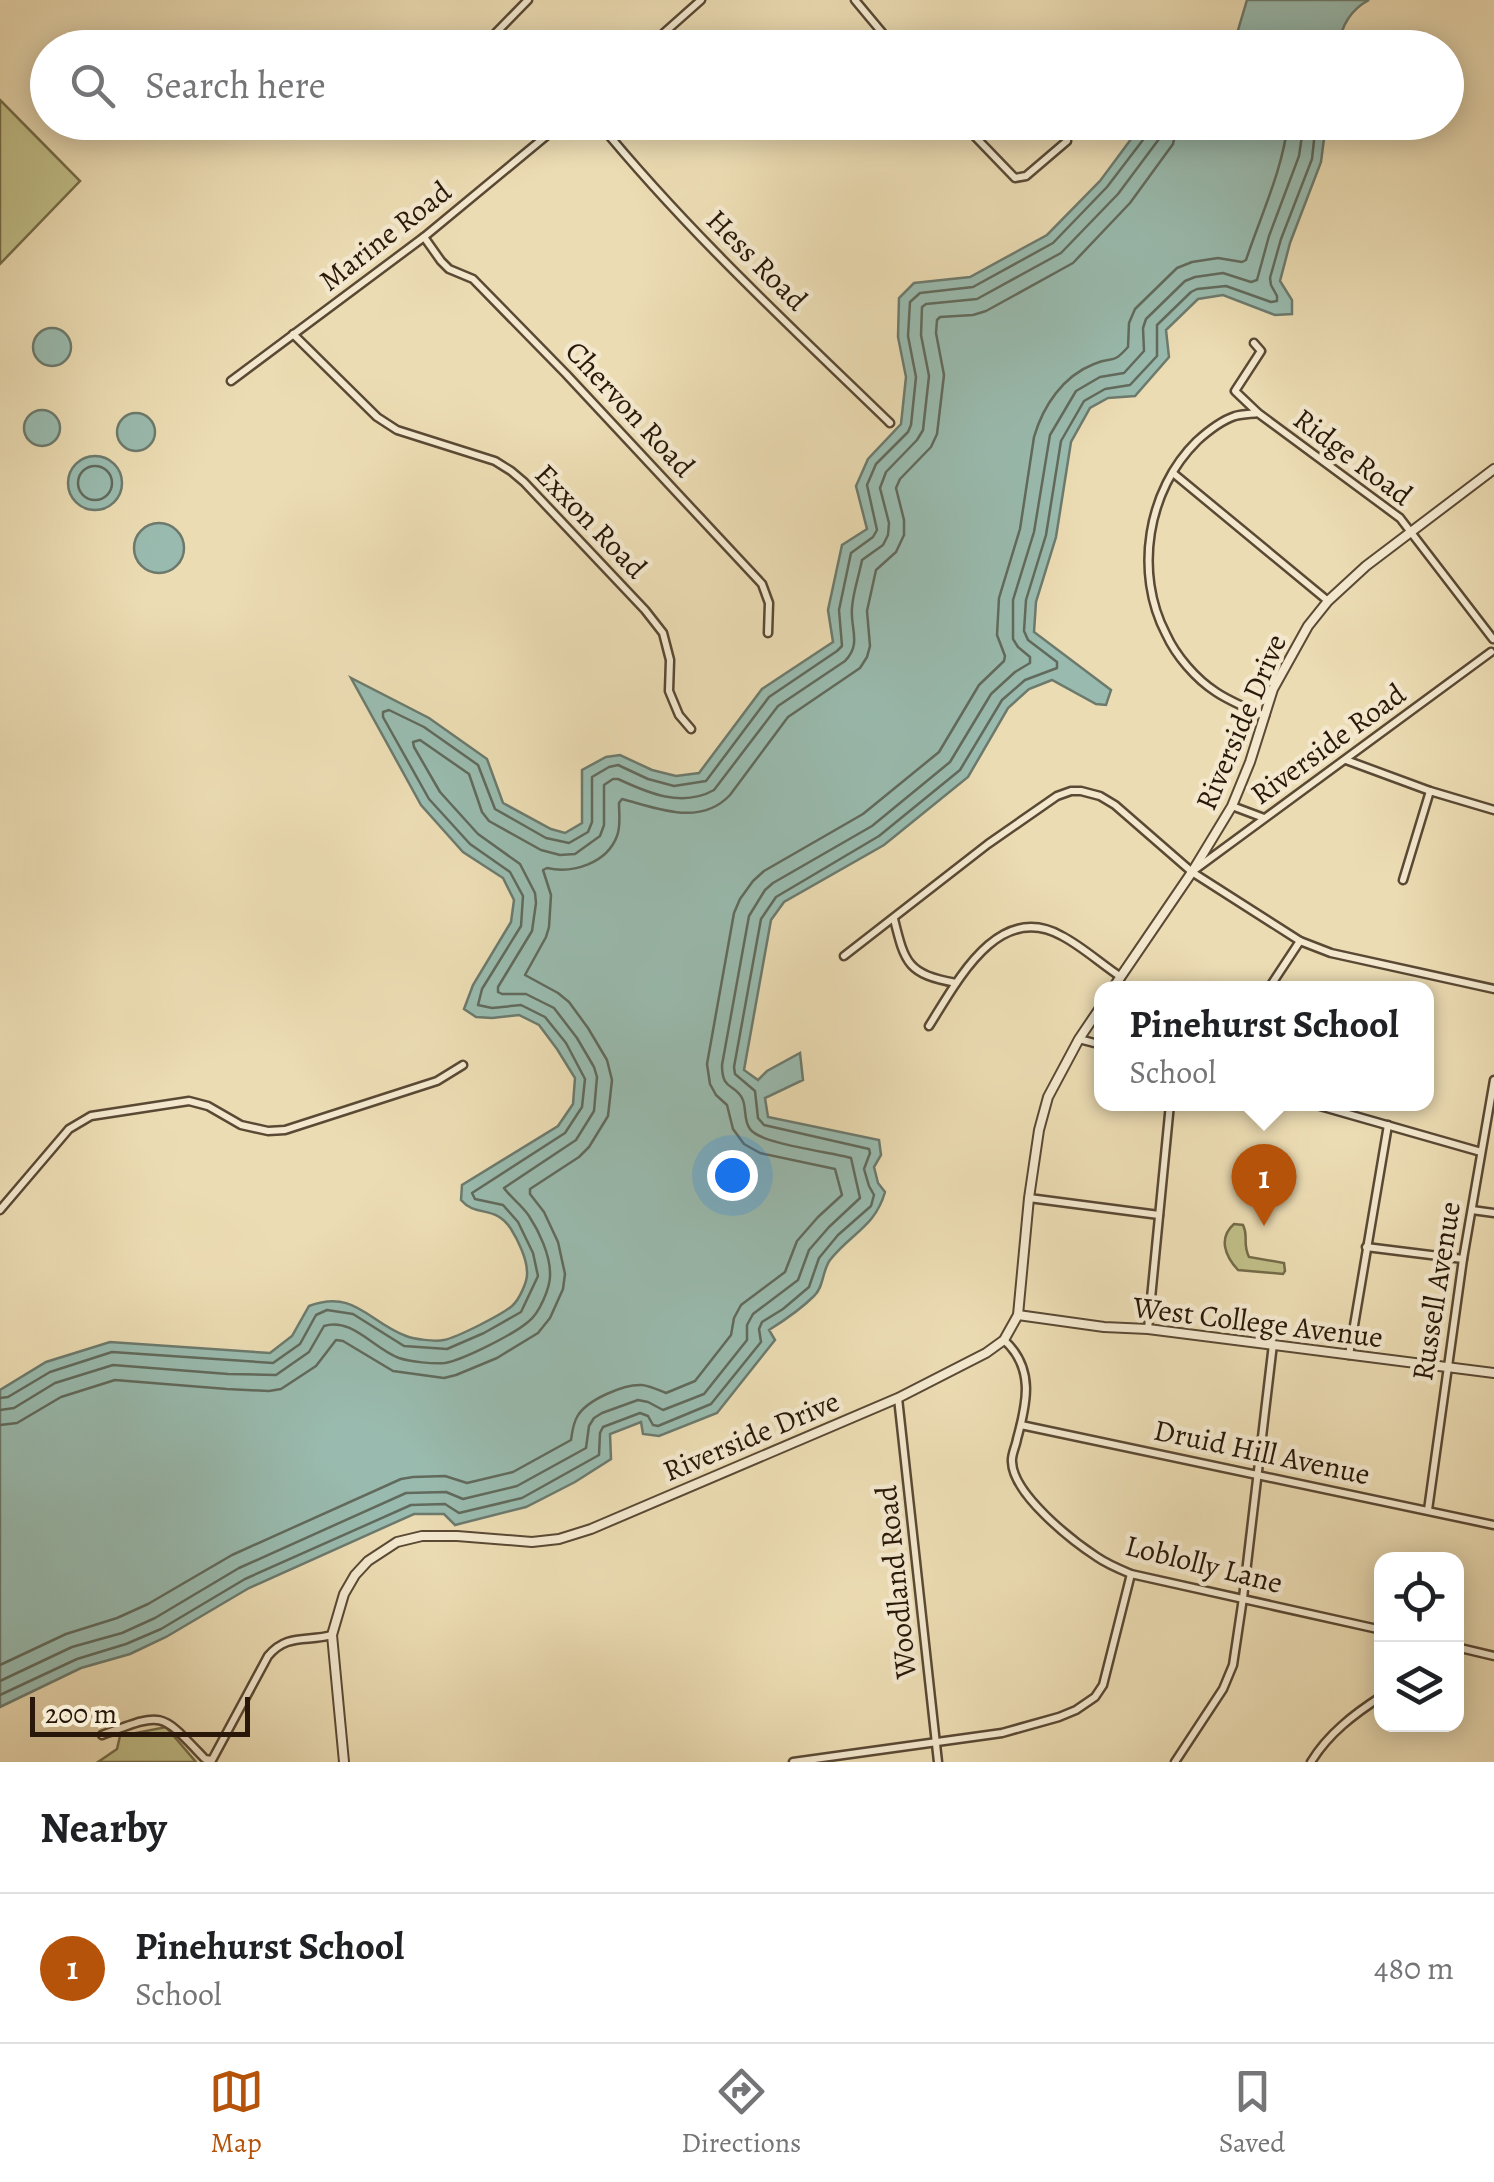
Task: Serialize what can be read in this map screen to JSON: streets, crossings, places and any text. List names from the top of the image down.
{
  "streets": {
    "street": [
      "Marine Road",
      "Hess Road",
      "Chervon Road",
      "Ridge Road",
      "Exxon Road",
      "Riverside Drive",
      "Riverside Road",
      "Russell Avenue",
      "West College Avenue",
      "Druid Hill Avenue",
      "Loblolly Lane",
      "Woodland Road"
    ]
  },
  "crossings": [
    ["Marine Road", "Chervon Road"],
    ["Marine Road", "Exxon Road"],
    ["Ridge Road", "Riverside Drive"],
    ["Riverside Drive", "Riverside Road"],
    ["Riverside Drive", "Loblolly Lane"],
    ["Riverside Drive", "Woodland Road"],
    ["Russell Avenue", "West College Avenue"],
    ["Russell Avenue", "Druid Hill Avenue"],
    ["Druid Hill Avenue", "Loblolly Lane"]
  ],
  "scale_bar": "200 m",
  "page": {
    "search": "Search here",
    "popup": ["Pinehurst School", "School"],
    "pins": "1",
    "scale": "200 m",
    "heading": "Nearby",
    "list": [
      {
        "mark": "1",
        "name": "Pinehurst School",
        "note": "School",
        "value": "480 m"
      }
    ],
    "nav": ["Map", "Directions", "Saved"]
  }
}
